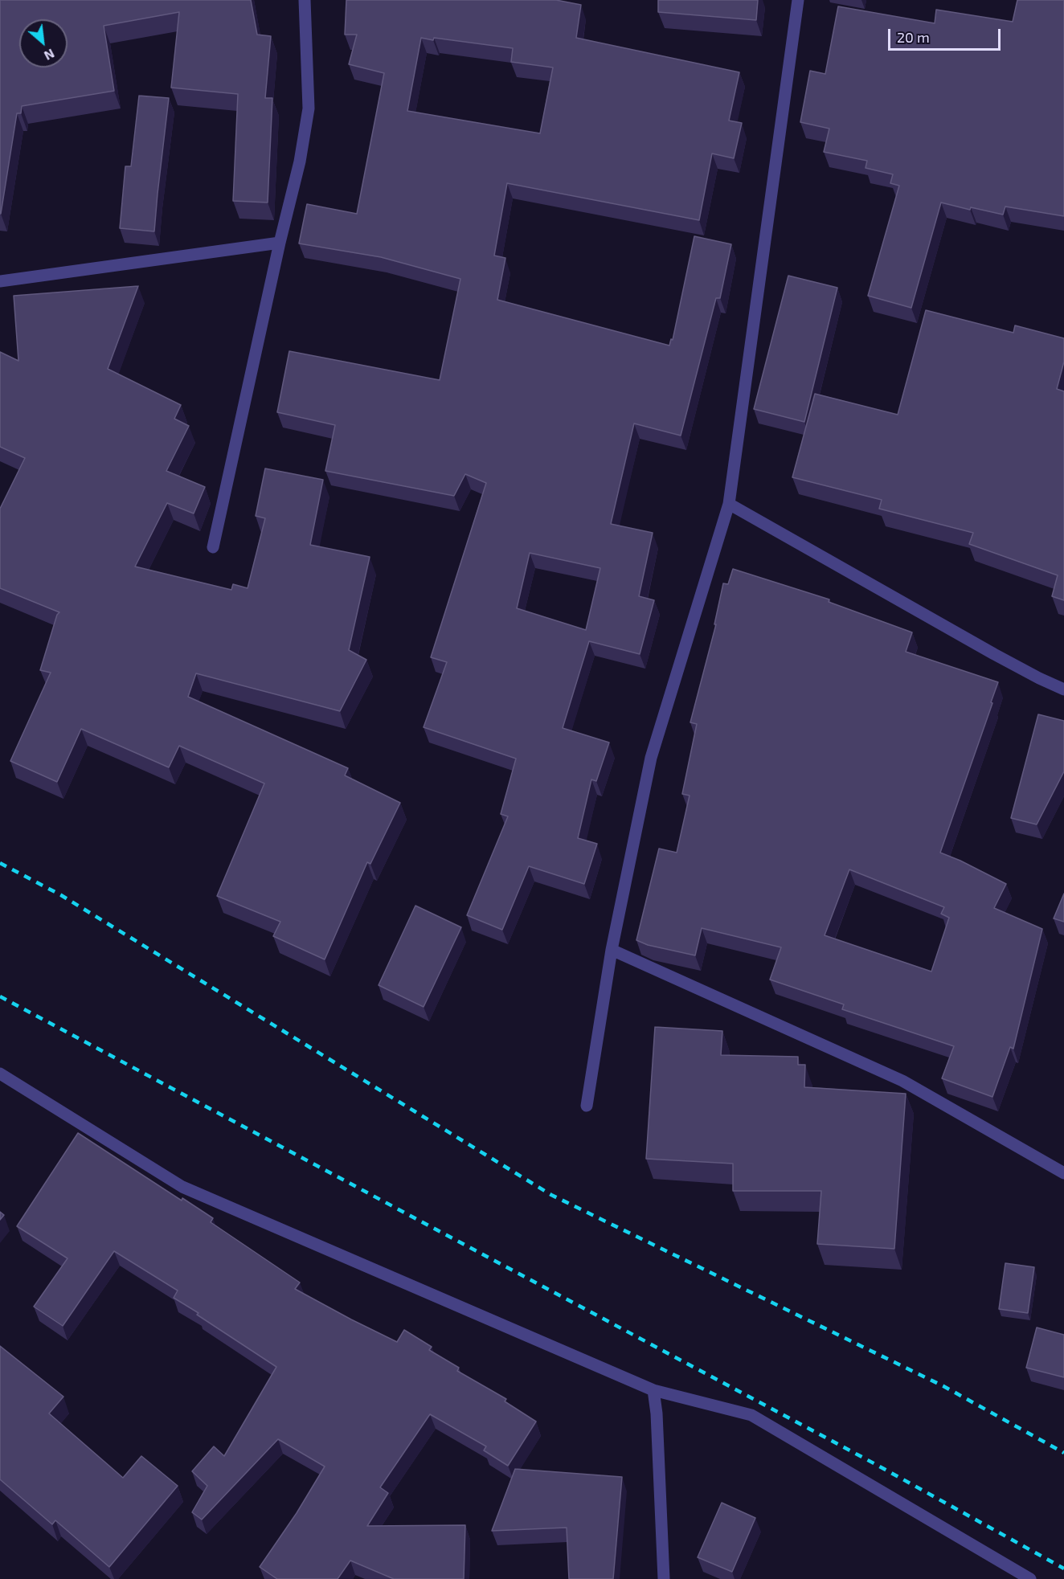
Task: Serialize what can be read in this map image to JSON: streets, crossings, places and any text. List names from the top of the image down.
{
  "scale_bar": "20 m",
  "north": "bottom right"
}
